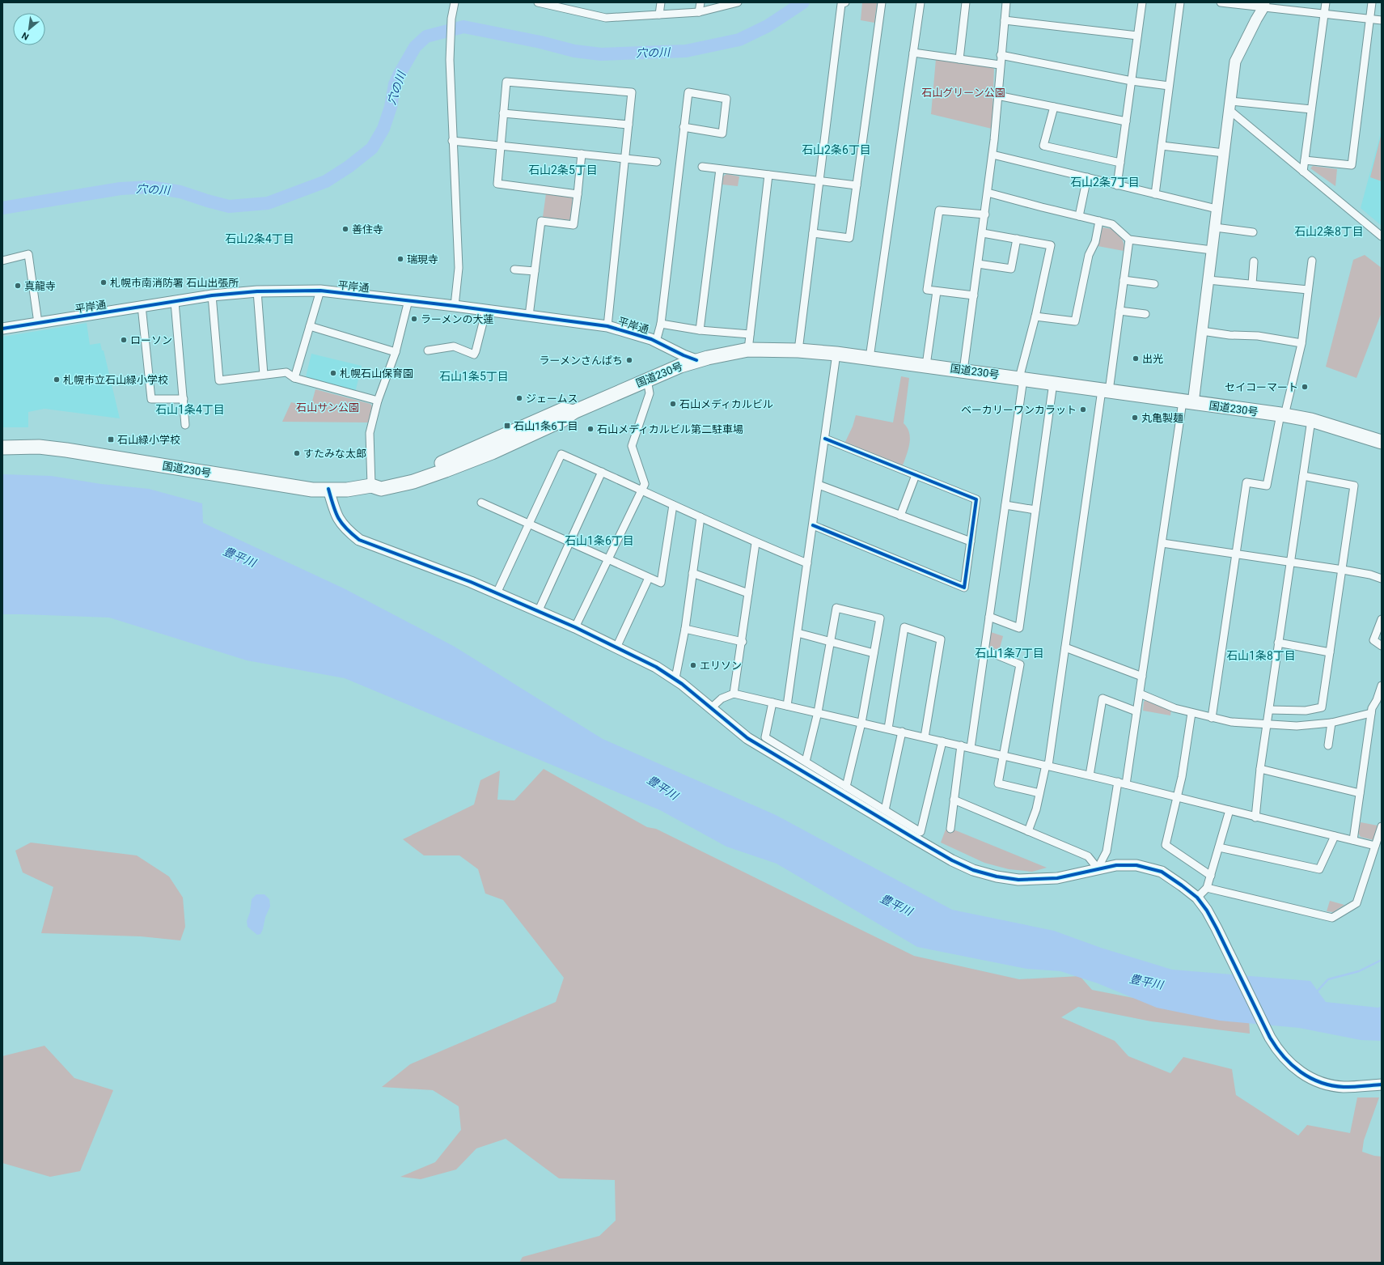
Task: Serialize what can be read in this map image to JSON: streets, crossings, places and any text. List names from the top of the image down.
{
  "streets": {
    "highway": ["国道230号"],
    "street": ["平岸通"]
  },
  "crossings": [
    ["平岸通", "国道230号"]
  ],
  "districts": [
    "石山2条6丁目",
    "石山2条5丁目",
    "石山2条7丁目",
    "石山2条8丁目",
    "石山2条4丁目",
    "石山1条5丁目",
    "石山1条4丁目",
    "石山1条6丁目",
    "石山1条7丁目",
    "石山1条8丁目"
  ],
  "water": ["穴の川", "豊平川"],
  "parks": ["石山グリーン公園", "石山サン公園"],
  "places": {
    "other": [
      "善住寺",
      "瑞現寺",
      "札幌市南消防署 石山出張所",
      "真龍寺",
      "ラーメンの大蓮",
      "ローソン",
      "出光",
      "ラーメンさんぱち",
      "札幌石山保育園",
      "札幌市立石山緑小学校",
      "セイコーマート",
      "ジェームス",
      "石山メディカルビル",
      "ベーカリーワンカラット",
      "丸亀製麺",
      "石山メディカルビル第二駐車場",
      "すたみな太郎",
      "エリソン"
    ],
    "transit": ["石山1条6丁目", "石山緑小学校"]
  },
  "north": "bottom left"
}
